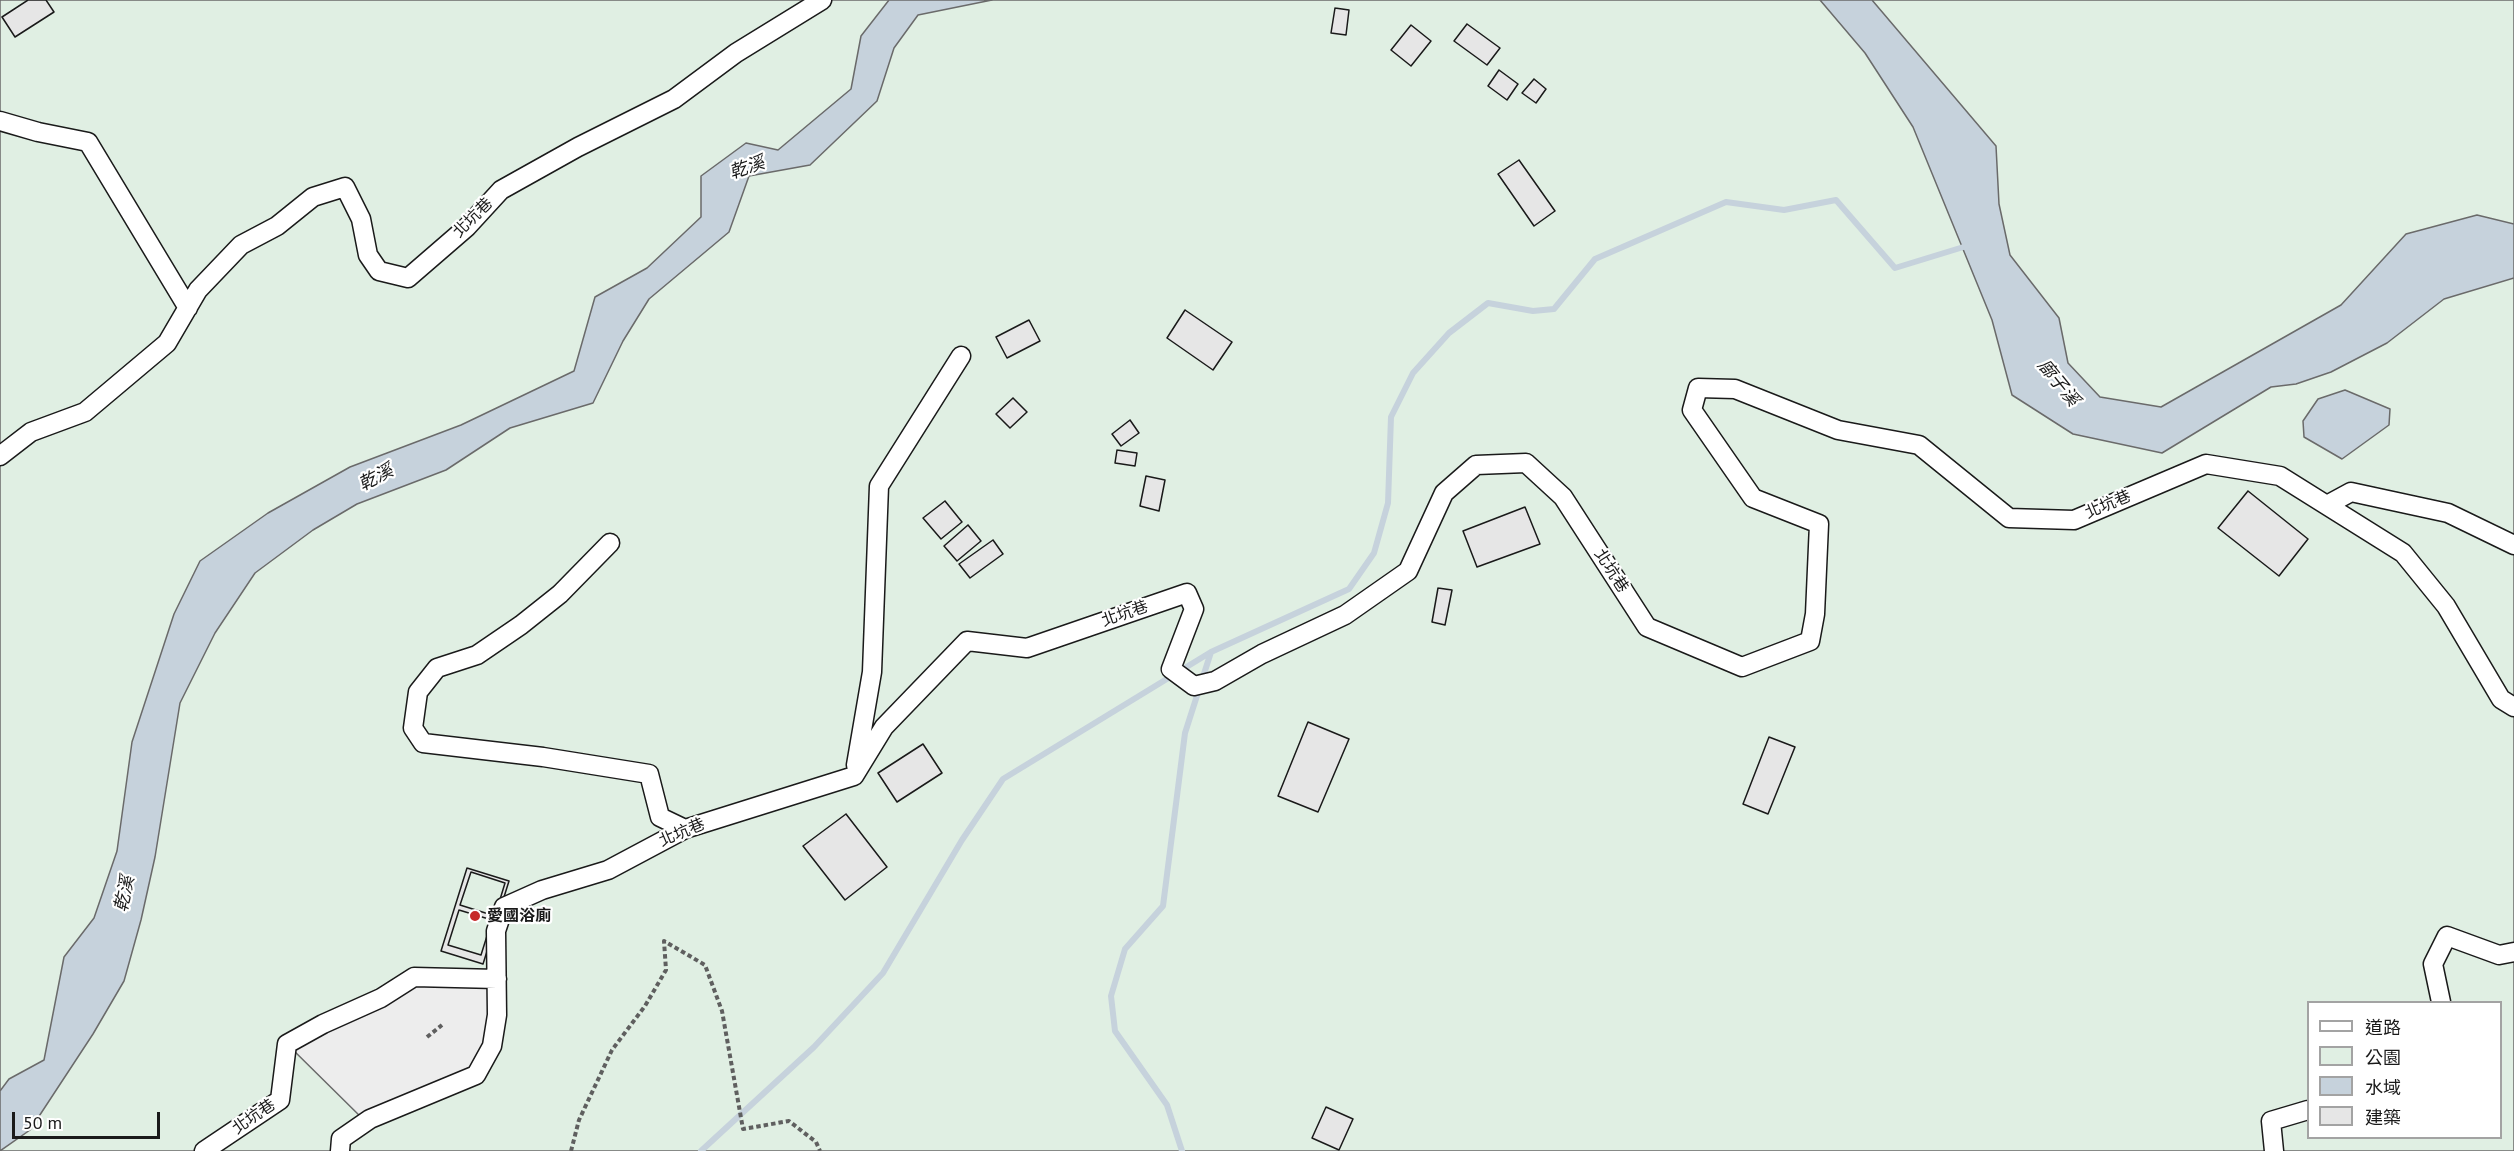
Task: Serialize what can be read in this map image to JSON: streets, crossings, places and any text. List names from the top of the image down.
{
  "streets": {
    "street": ["北坑巷"]
  },
  "water": ["乾溪", "廍子溪"],
  "places": ["愛國浴廁"],
  "legend": [
    "道路",
    "公園",
    "水域",
    "建築"
  ],
  "scale_bar": "50 m"
}
